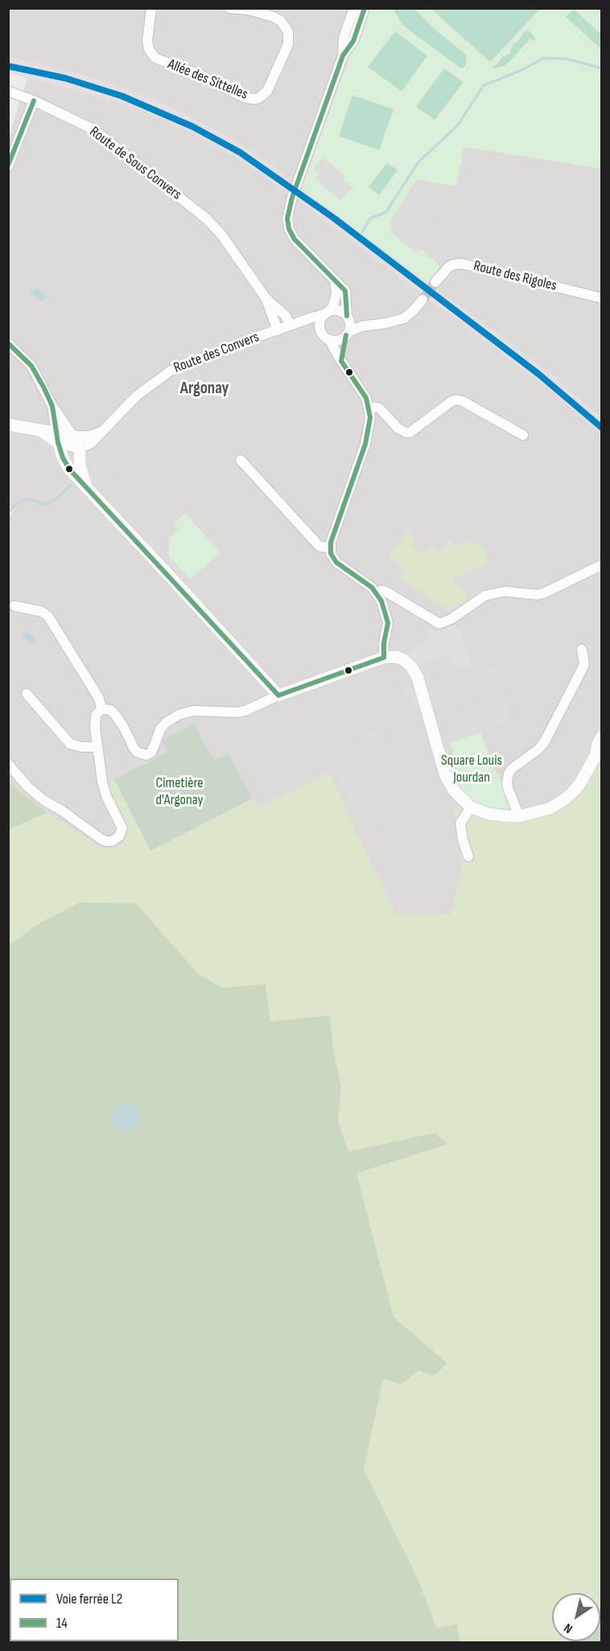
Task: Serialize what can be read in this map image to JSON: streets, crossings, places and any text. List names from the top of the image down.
{
  "streets": {
    "street": [
      "Allée des Sittelles",
      "Route de Sous Convers",
      "Route des Rigoles",
      "Route des Convers"
    ]
  },
  "crossings": [
    ["Route de Sous Convers", "Route des Convers"]
  ],
  "districts": ["Argonay"],
  "parks": ["Square Louis Jourdan", "Cimetière d'Argonay"],
  "lines": ["transit line 14", "rail line L2"],
  "legend": ["Voie ferrée L2", "14"],
  "north": "bottom left"
}
